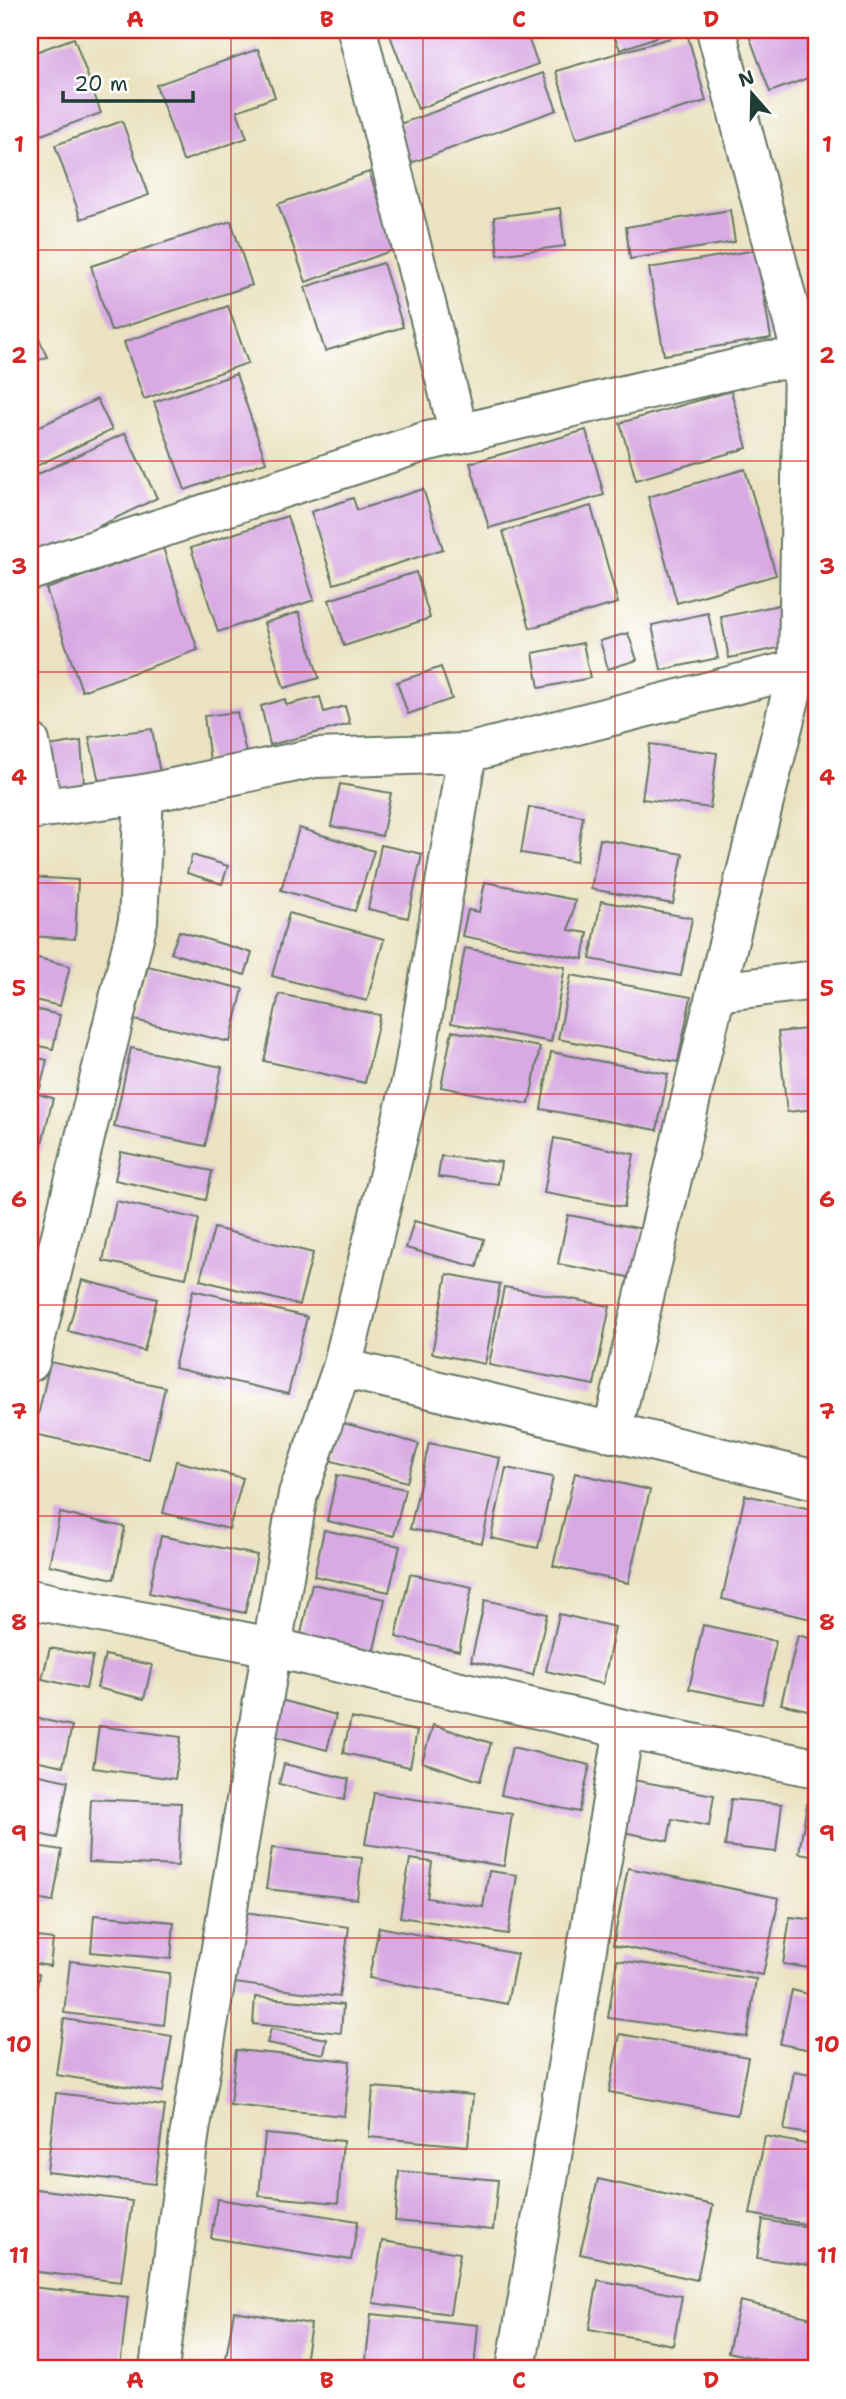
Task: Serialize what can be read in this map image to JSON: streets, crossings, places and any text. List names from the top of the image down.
{
  "scale_bar": "20 m",
  "north": "top",
  "grid": {
    "columns": [
      "A",
      "B",
      "C",
      "D"
    ],
    "rows": [
      "1",
      "2",
      "3",
      "4",
      "5",
      "6",
      "7",
      "8",
      "9",
      "10",
      "11"
    ]
  }
}
